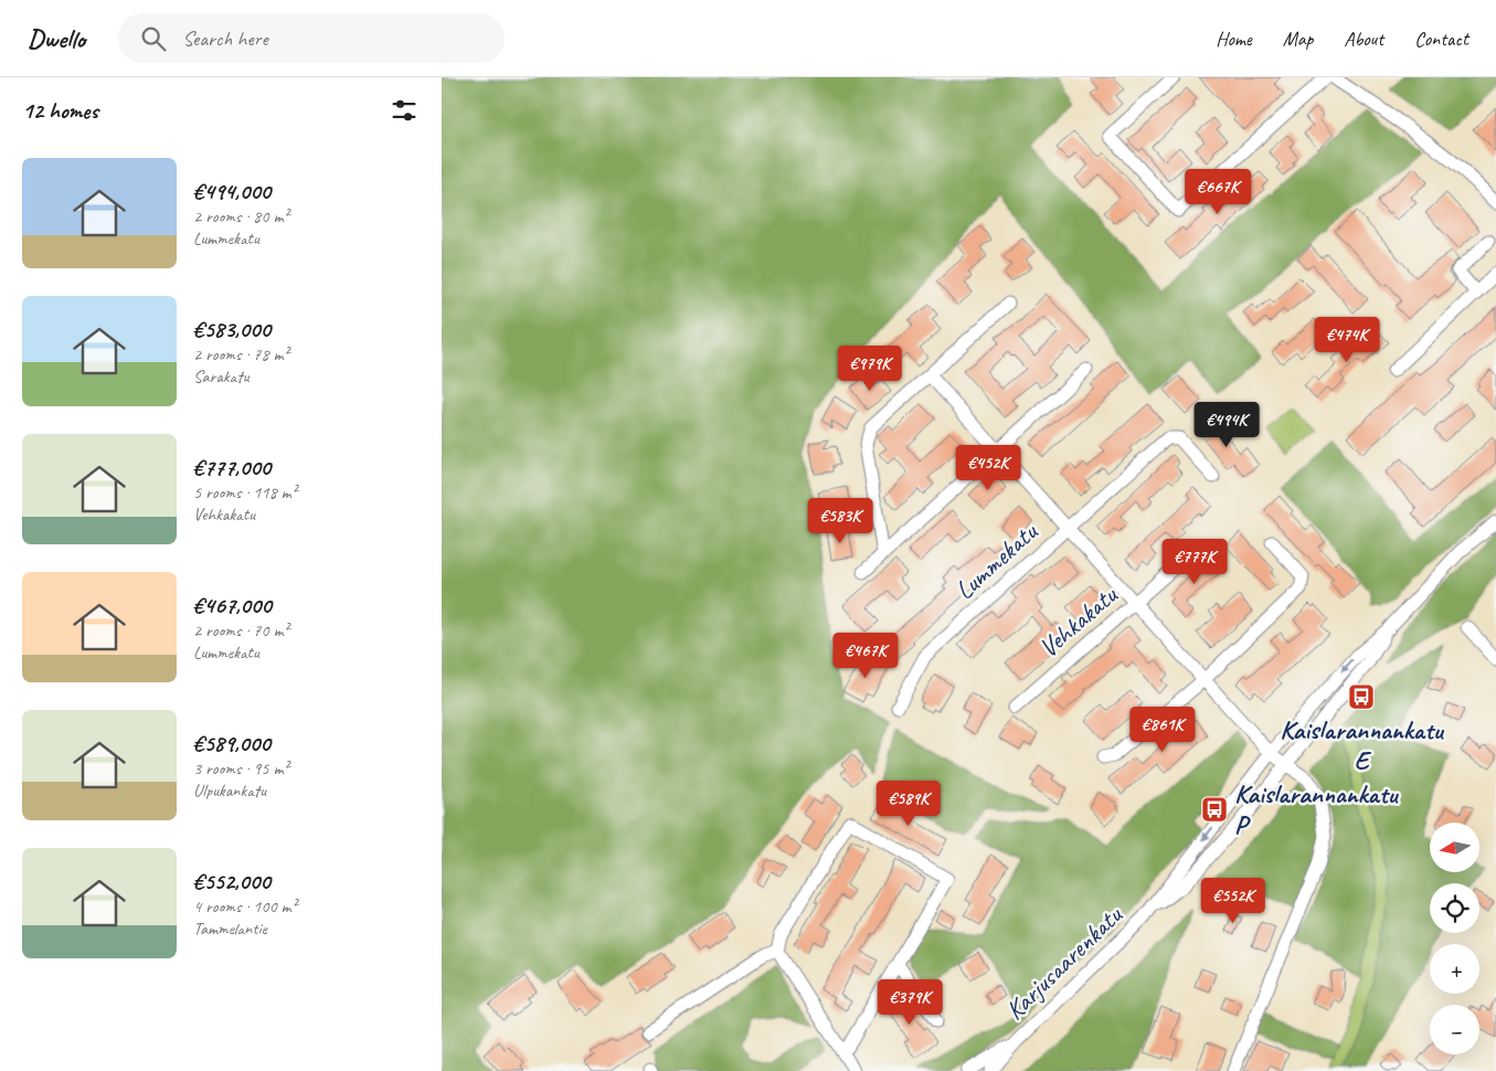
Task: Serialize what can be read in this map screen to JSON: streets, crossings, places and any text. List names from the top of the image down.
{
  "streets": {
    "street": ["Lummekatu", "Vehkakatu", "Karjusaarenkatu"]
  },
  "places": {
    "bus stop": ["Kaislarannankatu E", "Kaislarannankatu P"]
  },
  "north": "left",
  "page": {
    "header": "Dwello",
    "search": "Search here",
    "nav": [
      "Home",
      "Map",
      "About",
      "Contact"
    ],
    "heading": "12 homes",
    "list": [
      {
        "name": "€494,000",
        "note": "2 rooms · 80 m² · Lummekatu"
      },
      {
        "name": "€583,000",
        "note": "2 rooms · 78 m² · Sarakatu"
      },
      {
        "name": "€777,000",
        "note": "5 rooms · 118 m² · Vehkakatu"
      },
      {
        "name": "€467,000",
        "note": "2 rooms · 70 m² · Lummekatu"
      },
      {
        "name": "€589,000",
        "note": "3 rooms · 95 m² · Ulpukankatu"
      },
      {
        "name": "€552,000",
        "note": "4 rooms · 100 m² · Tammelantie"
      }
    ],
    "price": [
      "€667K",
      "€474K",
      "€979K",
      "€494K",
      "€452K",
      "€583K",
      "€777K",
      "€467K",
      "€861K",
      "€589K",
      "€552K",
      "€379K"
    ],
    "map_buttons": ["+", "−"]
  }
}
